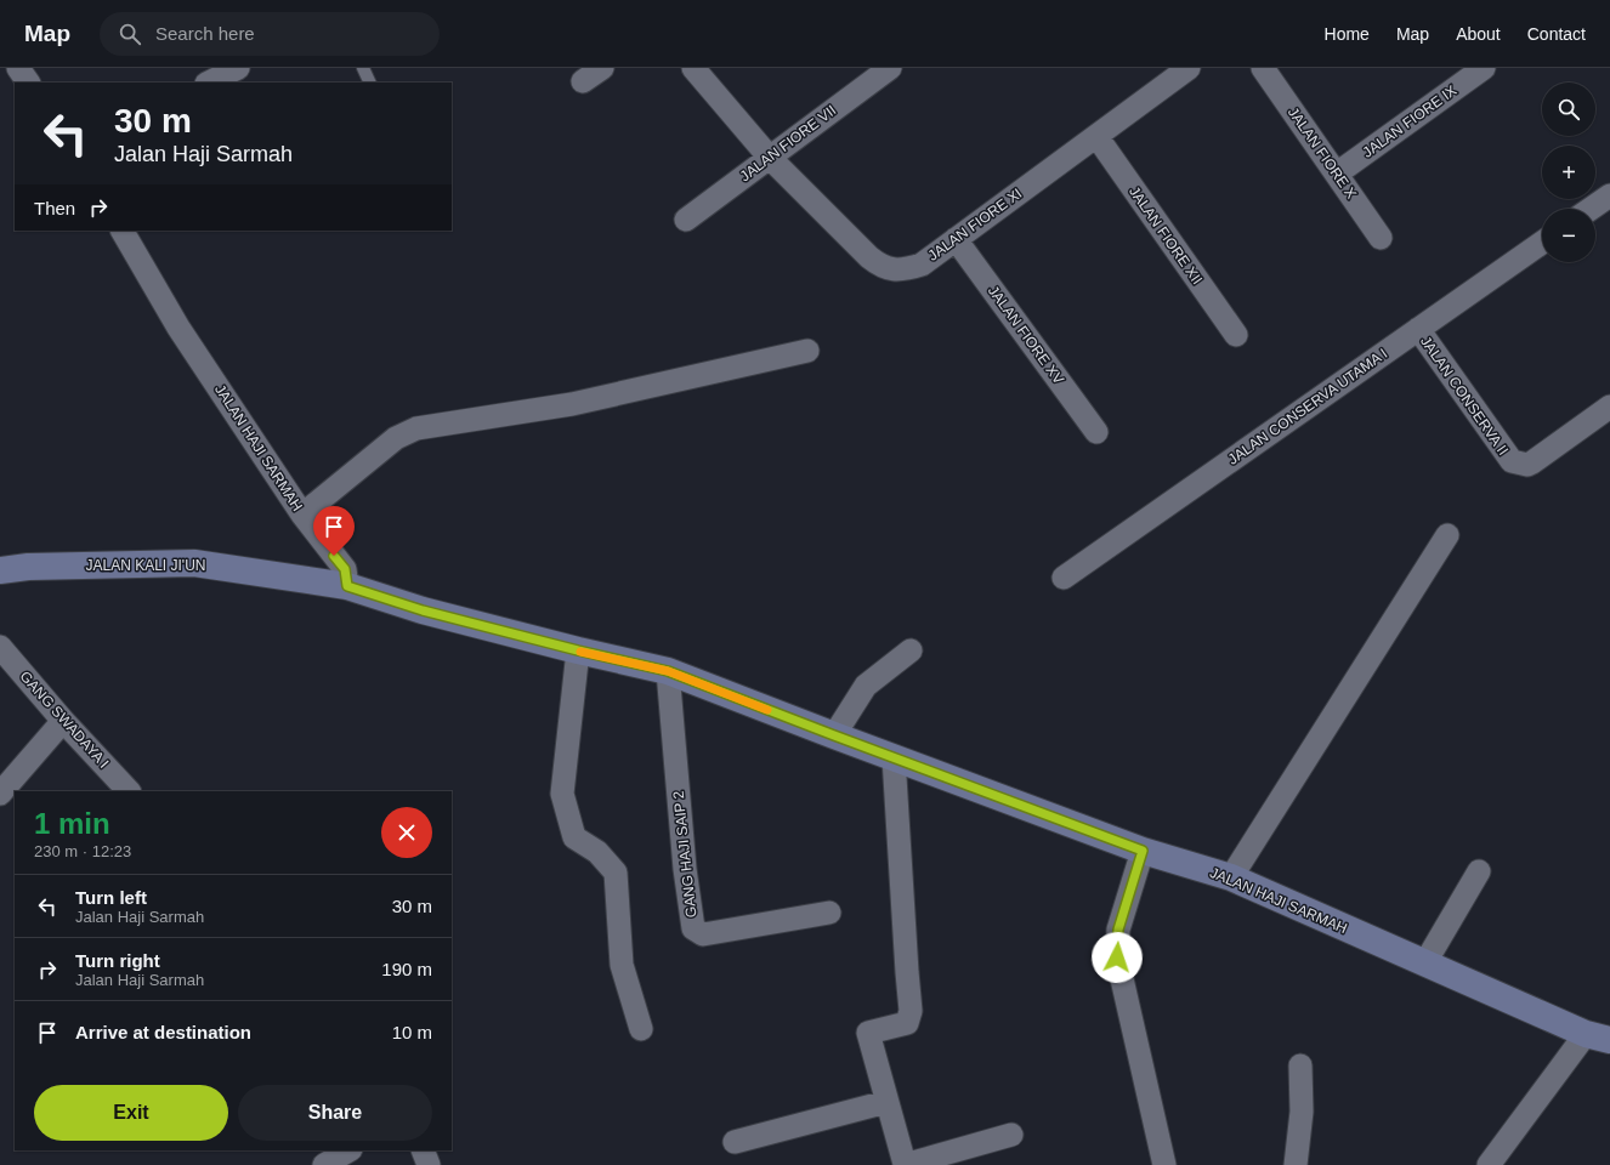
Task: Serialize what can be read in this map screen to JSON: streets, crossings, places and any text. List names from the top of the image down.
{
  "streets": {
    "street": [
      "JALAN FIORE IX",
      "JALAN FIORE VII",
      "JALAN FIORE X",
      "JALAN FIORE XI",
      "JALAN FIORE XII",
      "JALAN FIORE XV",
      "JALAN CONSERVA II",
      "JALAN CONSERVA UTAMA I",
      "JALAN HAJI SARMAH",
      "JALAN KALI JI'UN",
      "GANG SWADAYA I",
      "GANG HAJI SAIP 2"
    ]
  },
  "crossings": [
    ["JALAN FIORE IX", "JALAN FIORE X"],
    ["JALAN FIORE VII", "JALAN FIORE XI"],
    ["JALAN FIORE XI", "JALAN FIORE XII"],
    ["JALAN FIORE XI", "JALAN FIORE XV"],
    ["JALAN CONSERVA II", "JALAN CONSERVA UTAMA I"],
    ["JALAN HAJI SARMAH", "JALAN KALI JI'UN"],
    ["JALAN HAJI SARMAH", "GANG HAJI SAIP 2"]
  ],
  "page": {
    "header": "Map",
    "search": "Search here",
    "nav": [
      "Home",
      "Map",
      "About",
      "Contact"
    ],
    "map_buttons": ["+", "−"],
    "turn": ["30 m", "Jalan Haji Sarmah"],
    "then": "Then",
    "heading": ["1 min", "230 m · 12:23"],
    "list": [
      {
        "name": "Turn left",
        "note": "Jalan Haji Sarmah",
        "value": "30 m"
      },
      {
        "name": "Turn right",
        "note": "Jalan Haji Sarmah",
        "value": "190 m"
      },
      {
        "name": "Arrive at destination",
        "value": "10 m"
      }
    ],
    "buttons": ["Exit", "Share"]
  }
}
